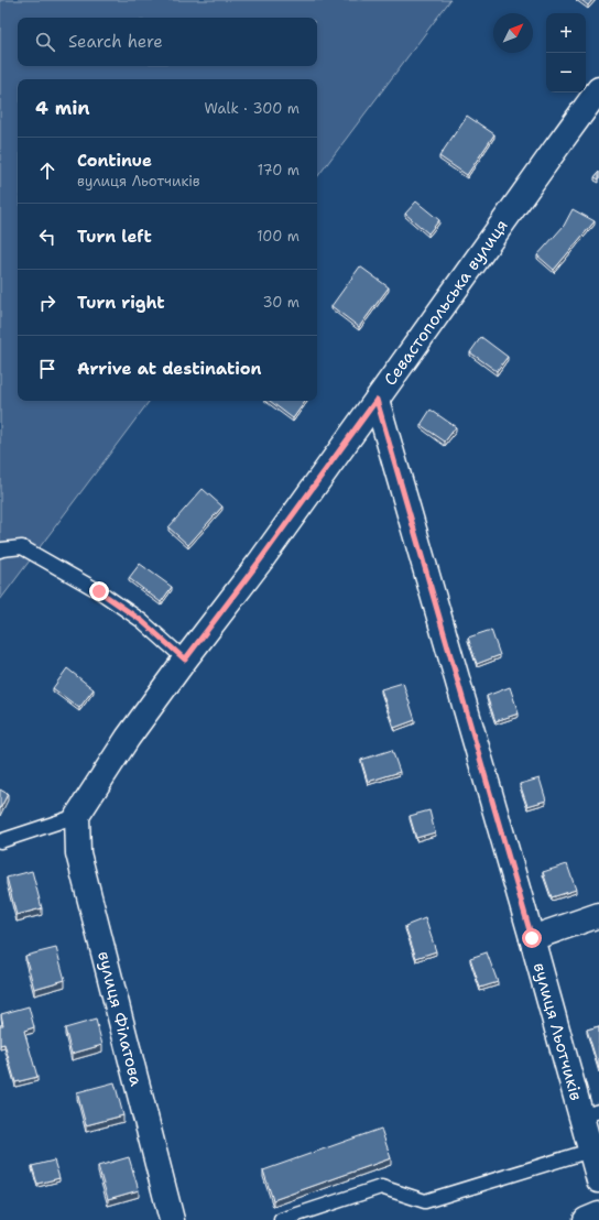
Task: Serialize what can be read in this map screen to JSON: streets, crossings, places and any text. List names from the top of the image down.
{
  "streets": {
    "street": ["Севастопольська вулиця", "вулиця Філатова", "вулиця Льотчиків"]
  },
  "crossings": [
    ["Севастопольська вулиця", "вулиця Філатова"],
    ["Севастопольська вулиця", "вулиця Льотчиків"]
  ],
  "north": "top right",
  "page": {
    "map_buttons": ["+", "−"],
    "search": "Search here",
    "heading": ["4 min", "Walk · 300 m"],
    "list": [
      ["Continue", "вулиця Льотчиків", "170 m"],
      ["Turn left", "100 m"],
      ["Turn right", "30 m"],
      "Arrive at destination"
    ]
  }
}
